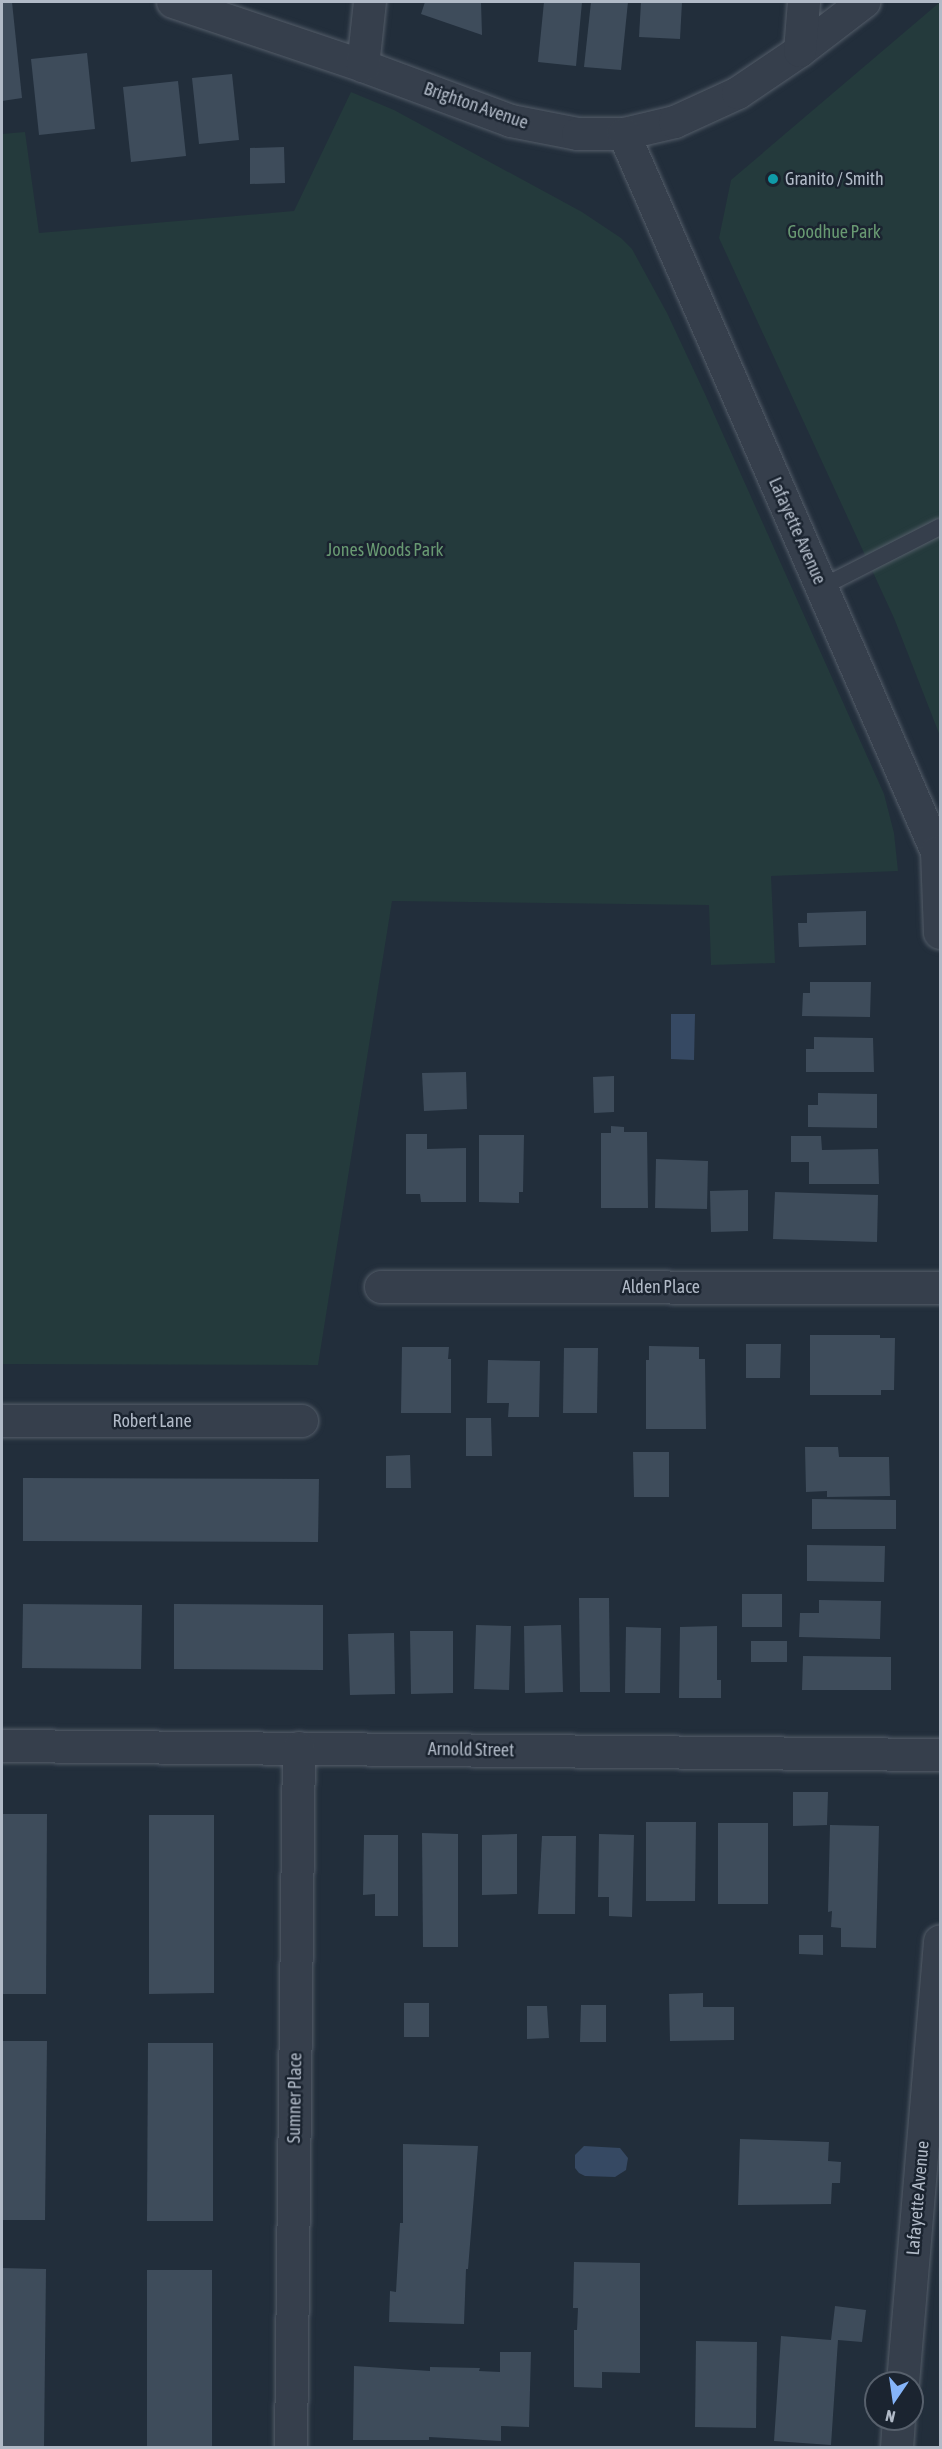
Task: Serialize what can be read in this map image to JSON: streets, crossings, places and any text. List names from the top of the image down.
{
  "streets": {
    "street": [
      "Brighton Avenue",
      "Lafayette Avenue",
      "Alden Place",
      "Robert Lane",
      "Arnold Street",
      "Sumner Place"
    ]
  },
  "crossings": [
    ["Brighton Avenue", "Lafayette Avenue"],
    ["Arnold Street", "Sumner Place"]
  ],
  "parks": ["Goodhue Park", "Jones Woods Park"],
  "places": ["Granito / Smith"],
  "north": "bottom"
}
